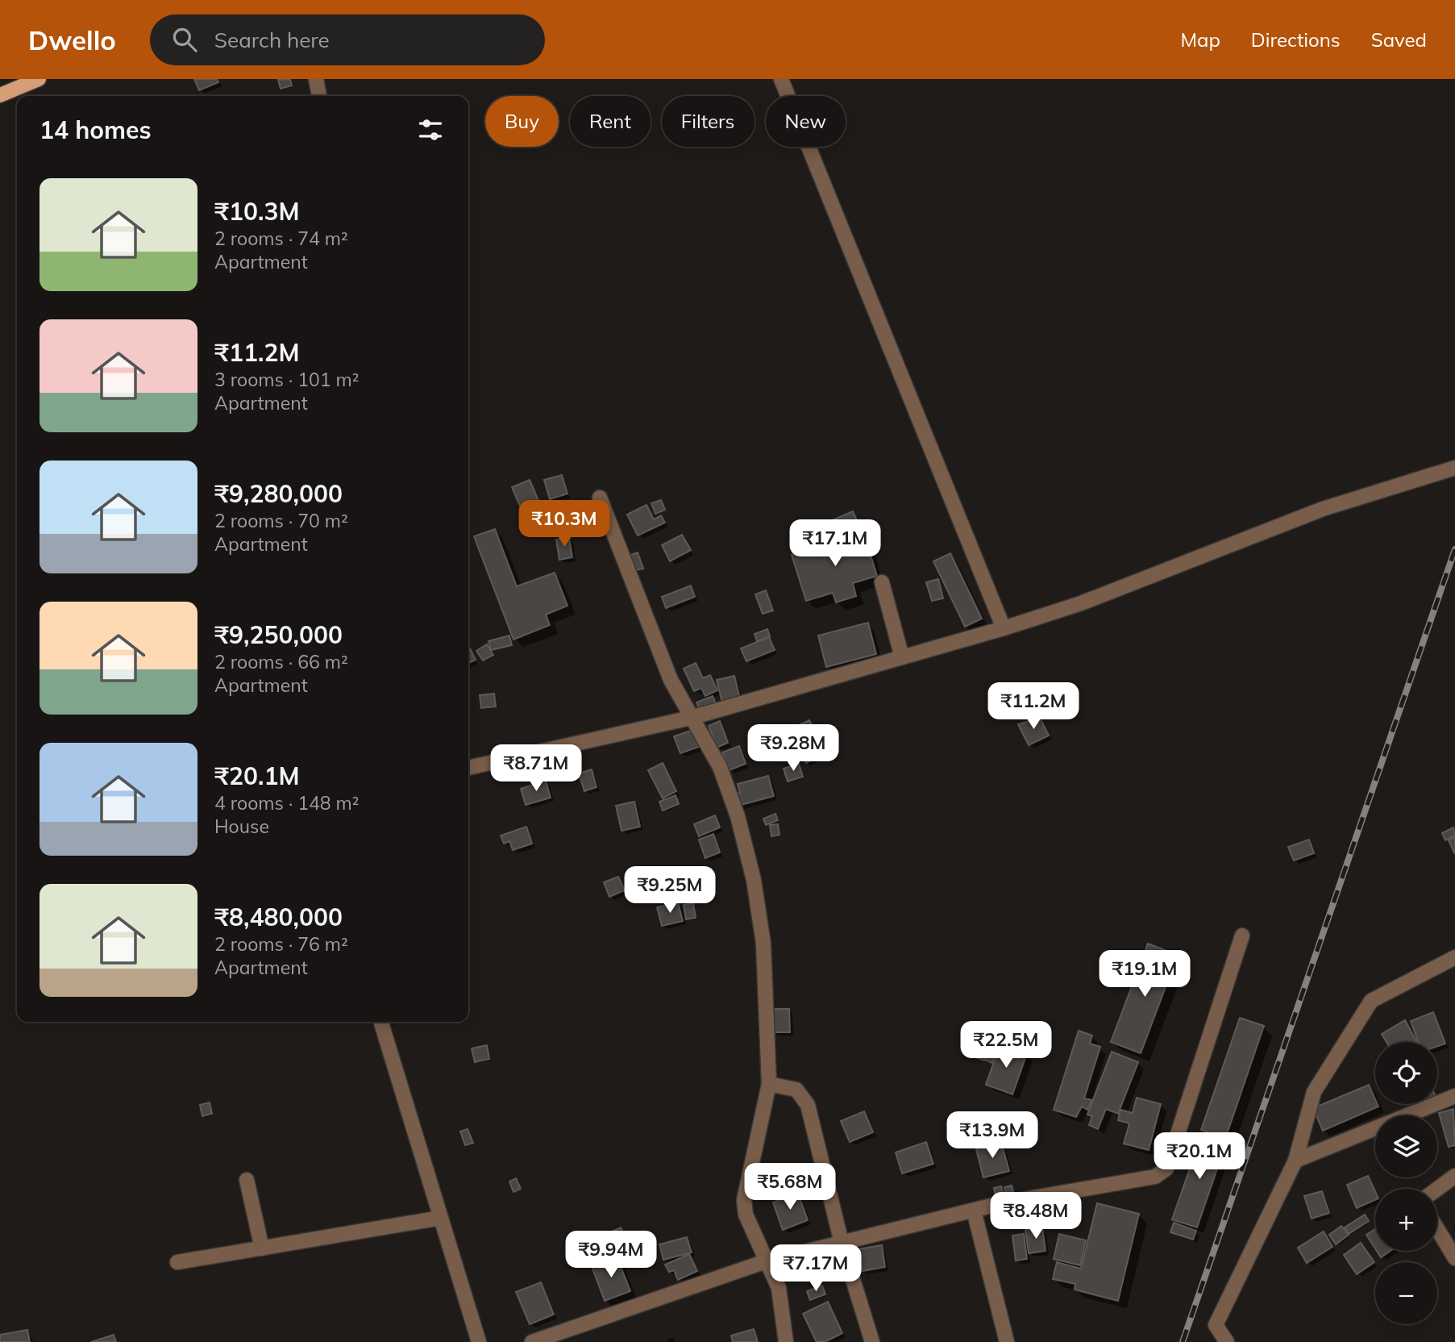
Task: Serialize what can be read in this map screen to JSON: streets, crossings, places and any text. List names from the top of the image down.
{
  "page": {
    "header": "Dwello",
    "search": "Search here",
    "nav": ["Map", "Directions", "Saved"],
    "chip": [
      "Buy",
      "Rent",
      "Filters",
      "New"
    ],
    "heading": "14 homes",
    "list": [
      {
        "name": "₹10.3M",
        "note": "2 rooms · 74 m² · Apartment"
      },
      {
        "name": "₹11.2M",
        "note": "3 rooms · 101 m² · Apartment"
      },
      {
        "name": "₹9,280,000",
        "note": "2 rooms · 70 m² · Apartment"
      },
      {
        "name": "₹9,250,000",
        "note": "2 rooms · 66 m² · Apartment"
      },
      {
        "name": "₹20.1M",
        "note": "4 rooms · 148 m² · House"
      },
      {
        "name": "₹8,480,000",
        "note": "2 rooms · 76 m² · Apartment"
      }
    ],
    "price": [
      "₹10.3M",
      "₹17.1M",
      "₹11.2M",
      "₹9.28M",
      "₹8.71M",
      "₹9.25M",
      "₹19.1M",
      "₹22.5M",
      "₹13.9M",
      "₹20.1M",
      "₹5.68M",
      "₹8.48M",
      "₹9.94M",
      "₹7.17M"
    ],
    "map_buttons": ["+", "−"]
  }
}
